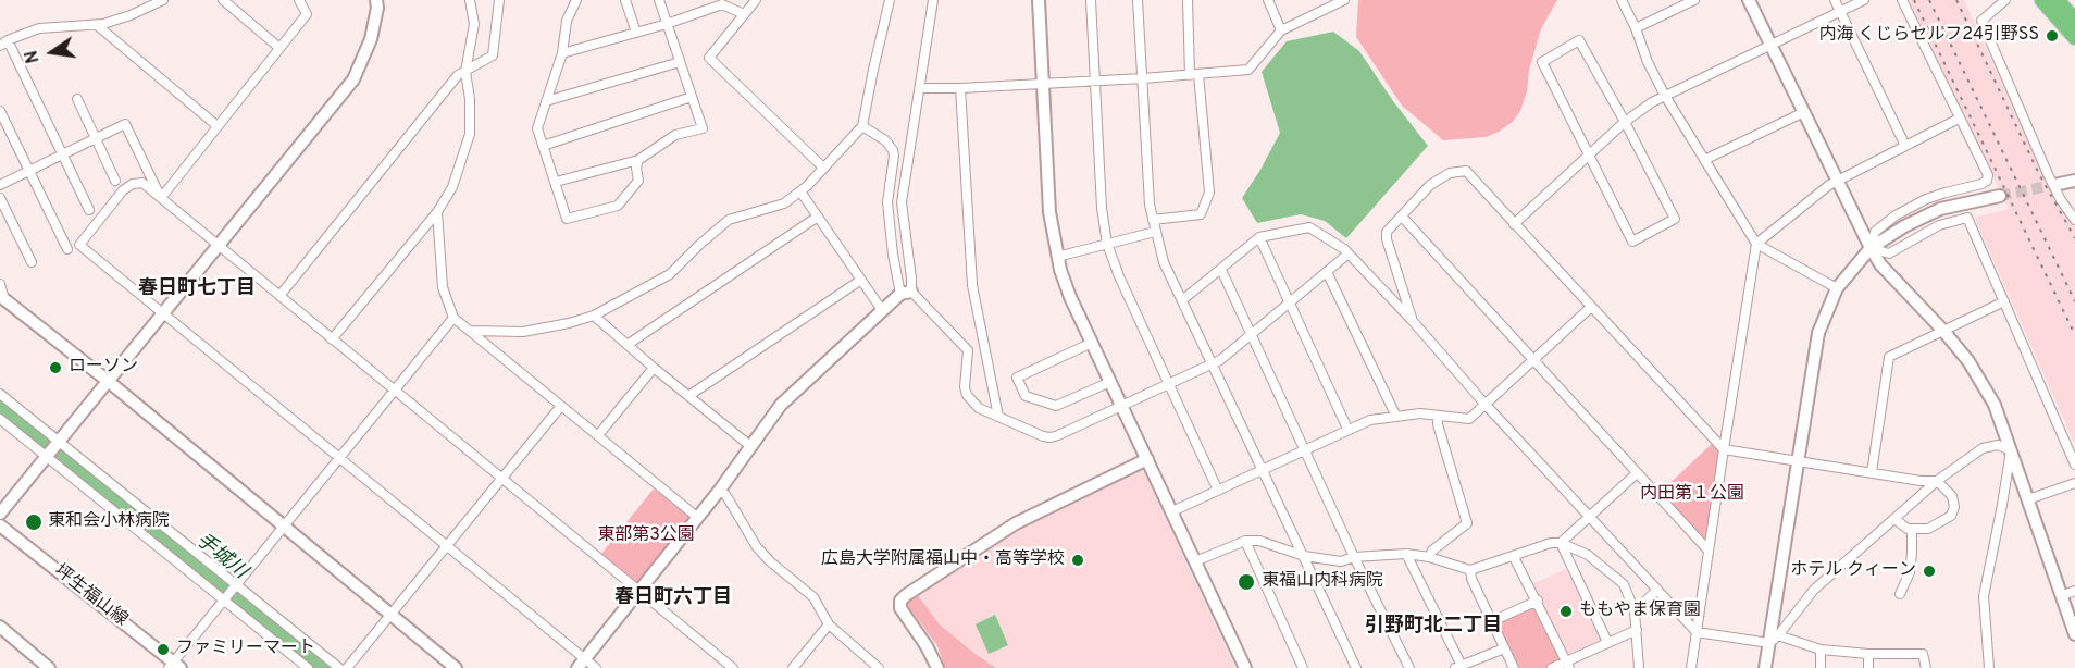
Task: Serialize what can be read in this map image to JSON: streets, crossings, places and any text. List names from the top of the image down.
{
  "streets": {
    "street": ["坪生福山線"]
  },
  "districts": ["春日町七丁目", "春日町六丁目", "引野町北二丁目"],
  "water": ["手城川"],
  "parks": ["内田第１公園", "東部第3公園"],
  "places": [
    "内海 くじらセルフ24引野SS",
    "ローソン",
    "東和会小林病院",
    "広島大学附属福山中・高等学校",
    "ホテル クィーン",
    "東福山内科病院",
    "ももやま保育園",
    "ファミリーマート"
  ],
  "north": "left"
}
